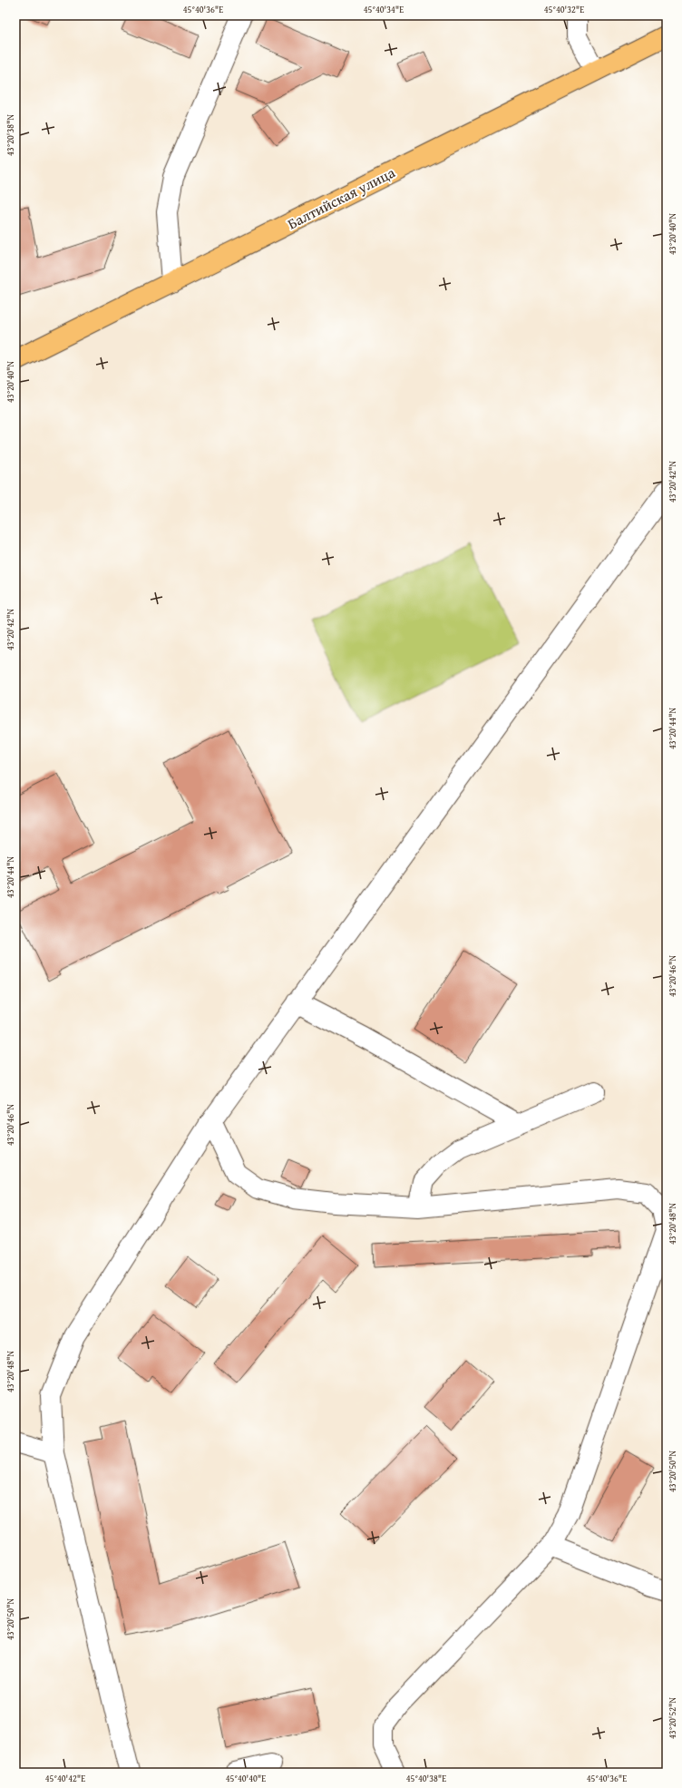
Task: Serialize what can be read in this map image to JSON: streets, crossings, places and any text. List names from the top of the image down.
{
  "streets": {
    "main road": ["Балтийская улица"]
  },
  "coordinates": [
    "45°40'36\"E",
    "45°40'34\"E",
    "45°40'32\"E",
    "43°20'38\"N",
    "43°20'40\"N",
    "43°20'42\"N",
    "43°20'44\"N",
    "43°20'46\"N",
    "43°20'48\"N",
    "43°20'50\"N",
    "43°20'52\"N",
    "45°40'42\"E",
    "45°40'40\"E",
    "45°40'38\"E"
  ]
}
